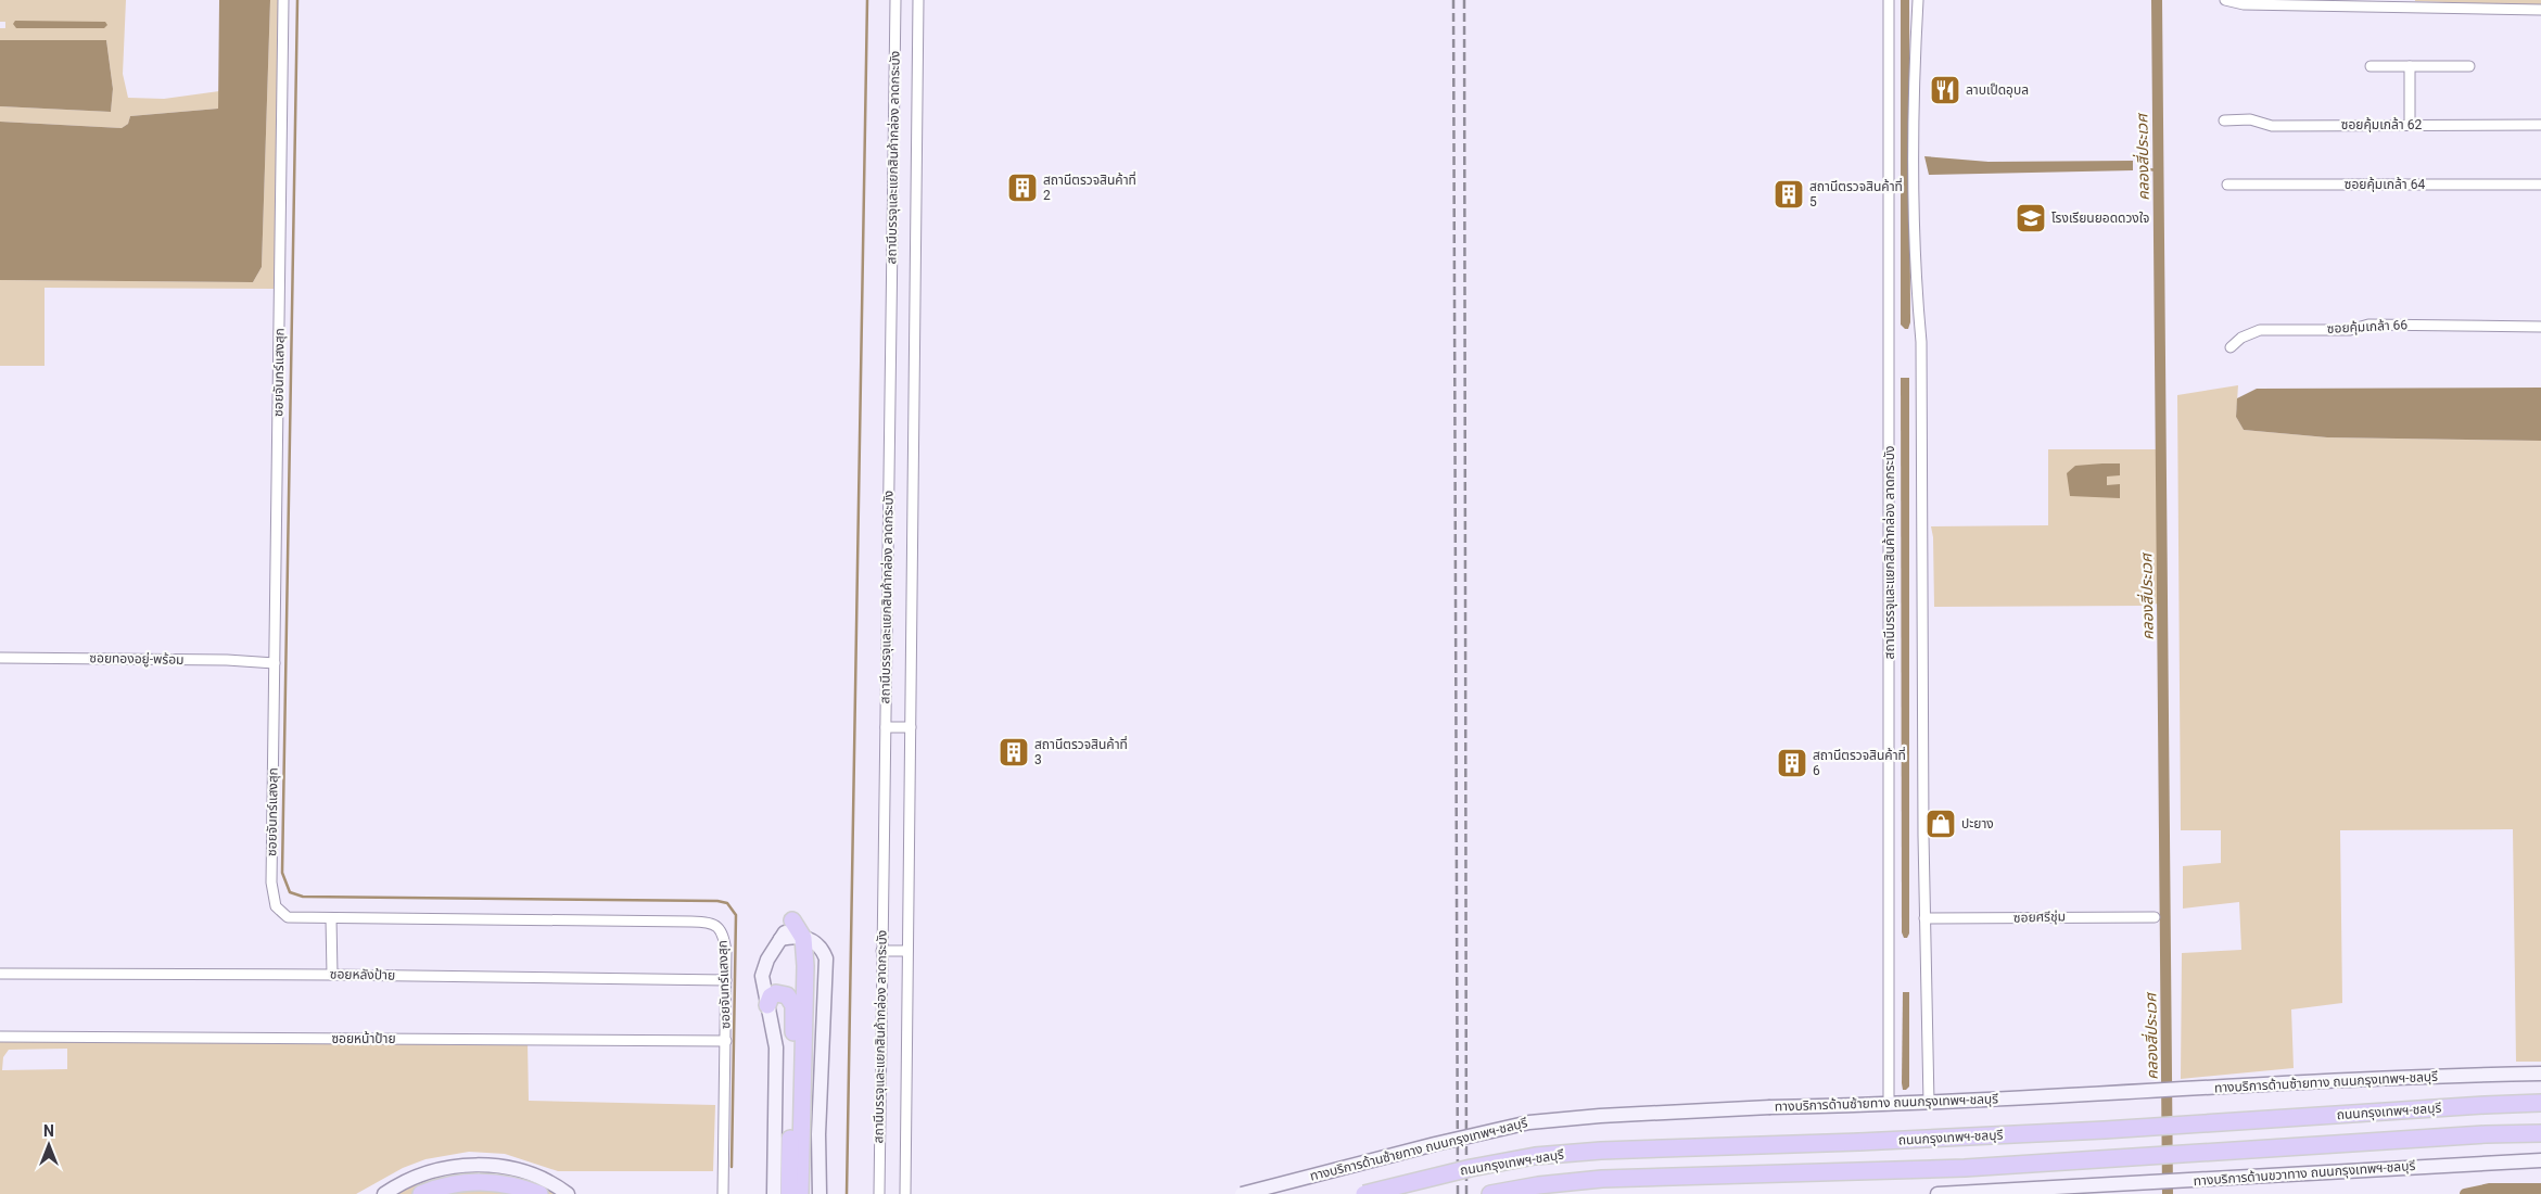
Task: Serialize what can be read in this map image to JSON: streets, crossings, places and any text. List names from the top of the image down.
{
  "streets": {
    "highway": ["ถนนกรุงเทพฯ-ชลบุรี"],
    "main road": ["ทางบริการด้านซ้ายทาง ถนนกรุงเทพฯ-ชลบุรี", "ทางบริการด้านขวาทาง ถนนกรุงเทพฯ-ชลบุรี"],
    "street": [
      "ซอยคุ้มเกล้า 62",
      "สถานีบรรจุและแยกสินค้ากล่อง ลาดกระบัง",
      "ซอยคุ้มเกล้า 64",
      "ซอยคุ้มเกล้า 66",
      "ซอยจันทร์แสงสุก",
      "ซอยทองอยู่-พร้อม",
      "ซอยศรีชุ่ม",
      "ซอยหลังป้าย",
      "ซอยหน้าป้าย"
    ]
  },
  "crossings": [
    ["สถานีบรรจุและแยกสินค้ากล่อง ลาดกระบัง", "ทางบริการด้านซ้ายทาง ถนนกรุงเทพฯ-ชลบุรี"],
    ["ซอยจันทร์แสงสุก", "ซอยทองอยู่-พร้อม"],
    ["ซอยจันทร์แสงสุก", "ซอยหลังป้าย"],
    ["ซอยจันทร์แสงสุก", "ซอยหน้าป้าย"]
  ],
  "water": ["คลองสี่ประเวศ"],
  "places": {
    "restaurant": ["ลาบเป็ดอุบล"],
    "building": [
      "สถานีตรวจสินค้าที่ 2",
      "สถานีตรวจสินค้าที่ 5",
      "สถานีตรวจสินค้าที่ 3",
      "สถานีตรวจสินค้าที่ 6"
    ],
    "school or university": ["โรงเรียนยอดดวงใจ"],
    "shop": ["ปะยาง"]
  },
  "north": "top"
}
